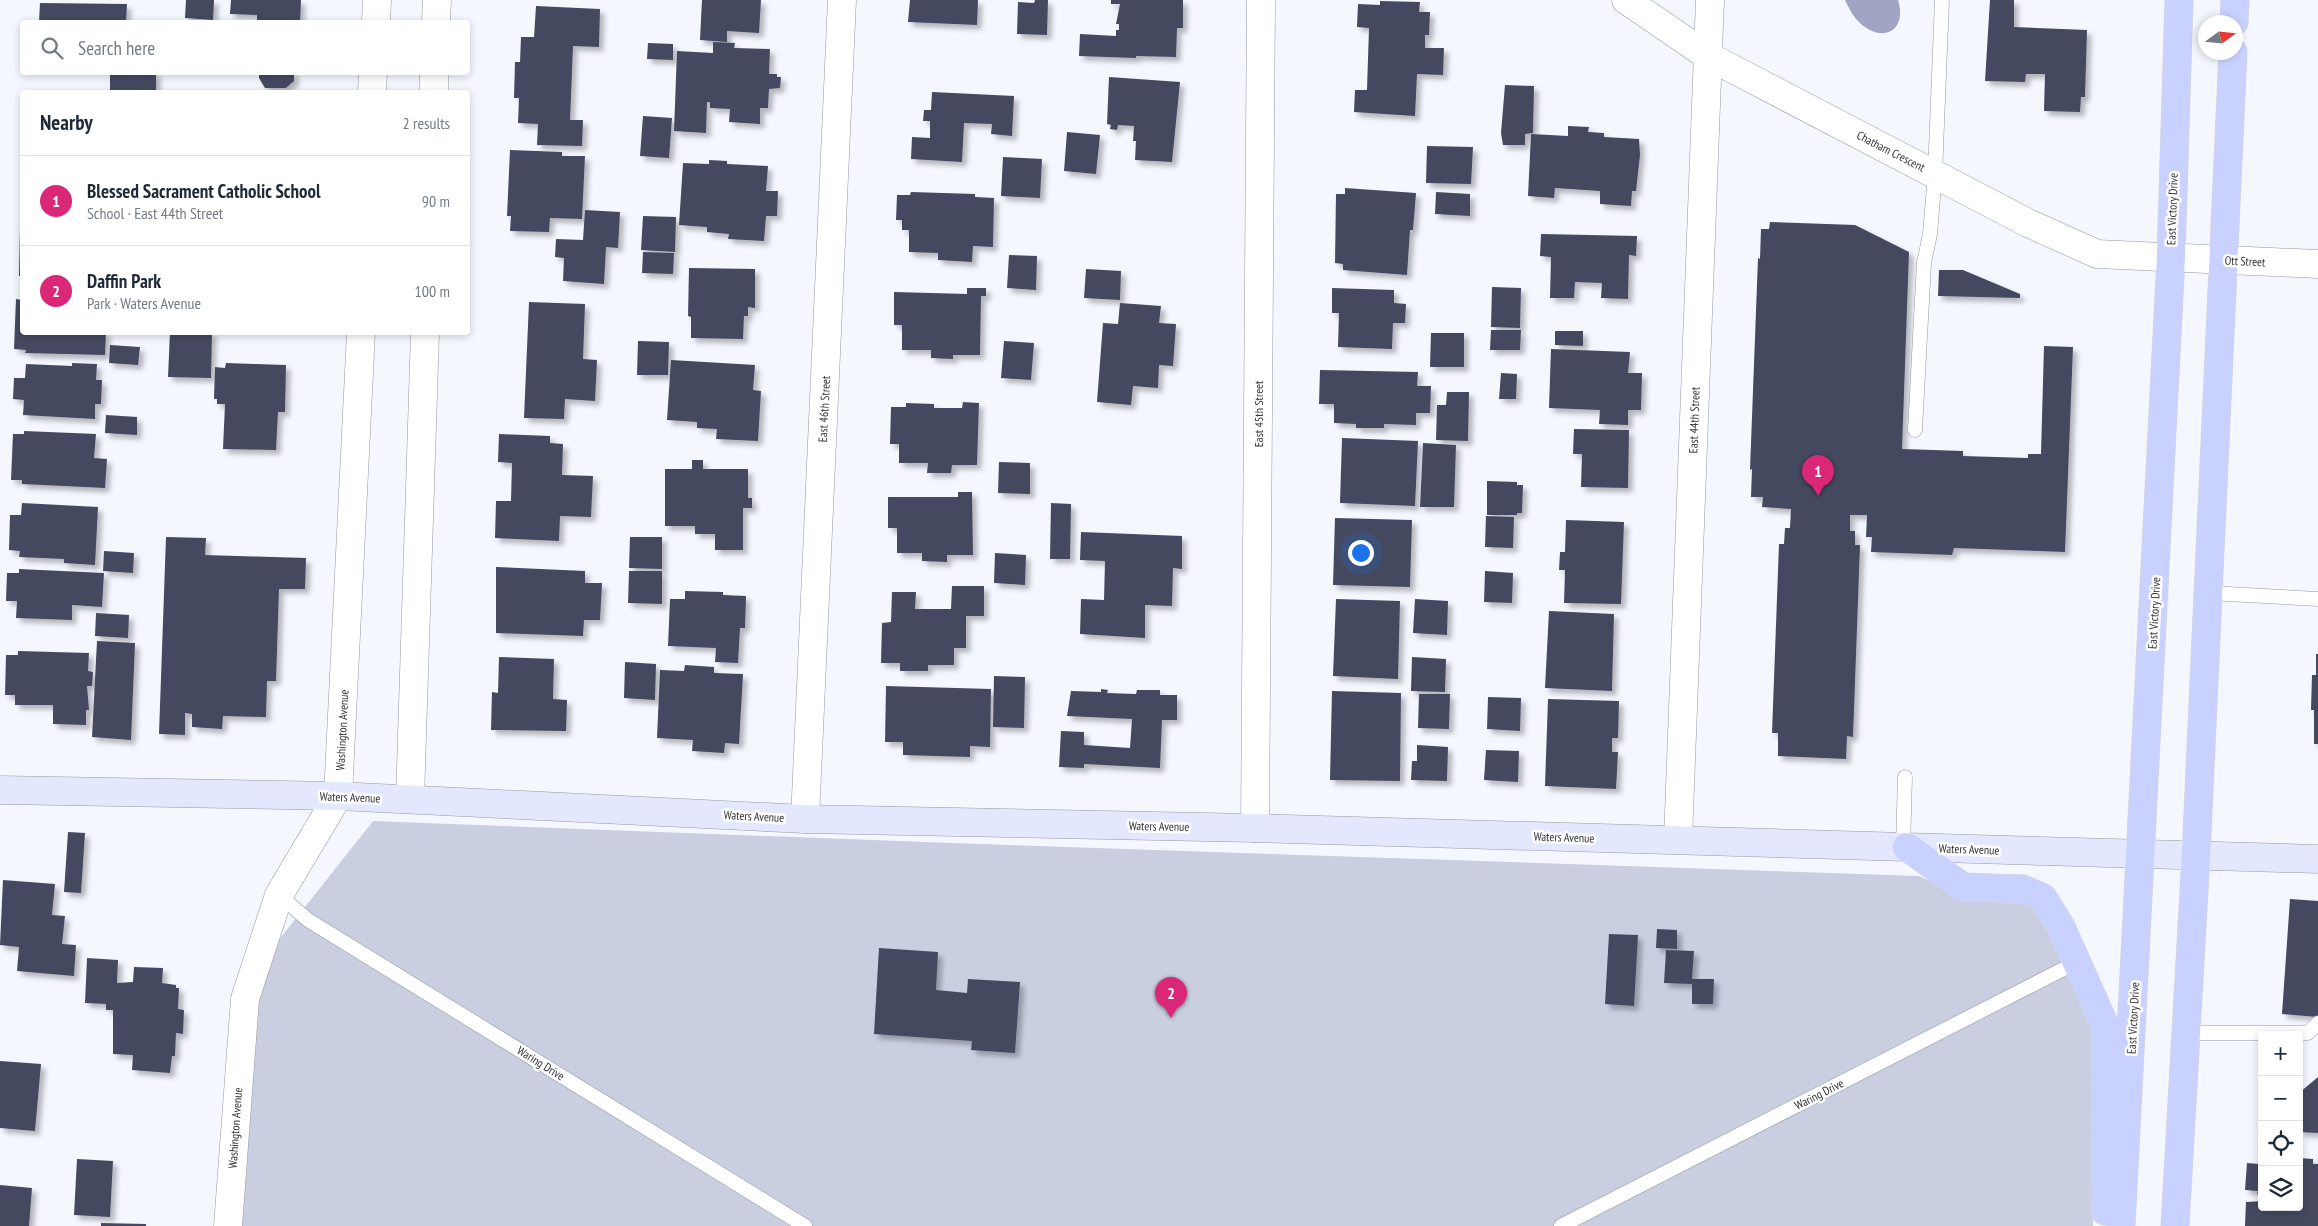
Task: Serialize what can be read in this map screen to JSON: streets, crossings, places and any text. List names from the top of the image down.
{
  "streets": {
    "main road": ["East Victory Drive", "Waters Avenue"],
    "street": [
      "Chatham Crescent",
      "Ott Street",
      "East 46th Street",
      "East 45th Street",
      "East 44th Street",
      "Washington Avenue"
    ],
    "lane": ["Waring Drive"]
  },
  "crossings": [
    ["Chatham Crescent", "East Victory Drive"],
    ["Chatham Crescent", "Ott Street"],
    ["Chatham Crescent", "East 44th Street"],
    ["East Victory Drive", "Ott Street"],
    ["East Victory Drive", "Waters Avenue"],
    ["East 46th Street", "Waters Avenue"],
    ["East 45th Street", "Waters Avenue"],
    ["East 44th Street", "Waters Avenue"],
    ["Washington Avenue", "Waters Avenue"],
    ["Washington Avenue", "Waring Drive"]
  ],
  "north": "right",
  "page": {
    "search": "Search here",
    "heading": ["Nearby", "2 results"],
    "list": [
      {
        "mark": "1",
        "name": "Blessed Sacrament Catholic School",
        "note": "School · East 44th Street",
        "value": "90 m"
      },
      {
        "mark": "2",
        "name": "Daffin Park",
        "note": "Park · Waters Avenue",
        "value": "100 m"
      }
    ],
    "pins": ["1", "2"],
    "map_buttons": ["+", "−"]
  }
}
